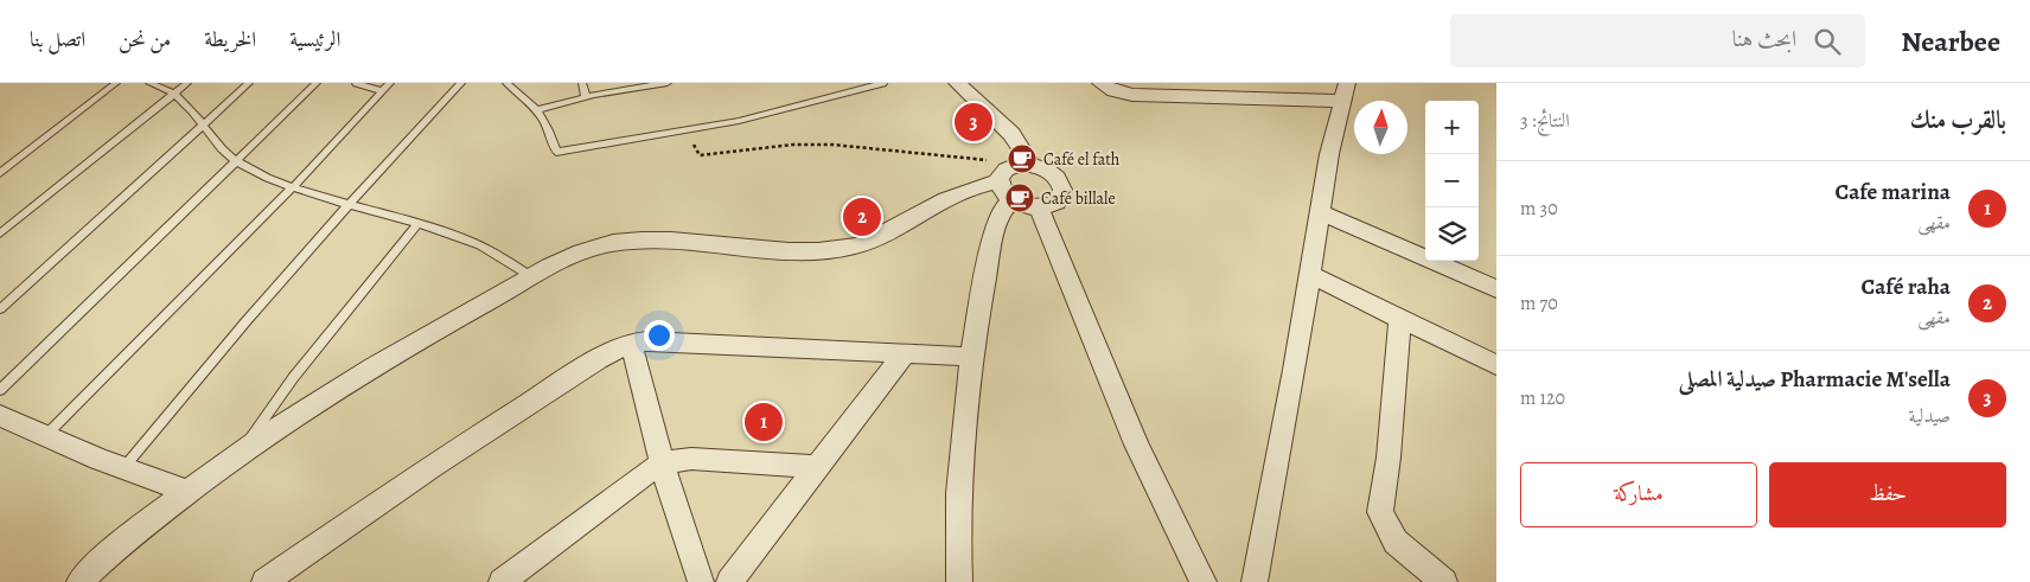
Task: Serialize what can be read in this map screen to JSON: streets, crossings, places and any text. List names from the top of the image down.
{
  "places": {
    "cafe": ["Café el fath", "Café billale"]
  },
  "north": "top",
  "page": {
    "header": "Nearbee",
    "search": "ابحث هنا",
    "nav": [
      "الرئيسية",
      "الخريطة",
      "من نحن",
      "اتصل بنا"
    ],
    "heading": ["بالقرب منك", "النتائج: 3"],
    "map_buttons": ["+", "−"],
    "pins": ["3", "2", "1"],
    "list": [
      {
        "mark": "1",
        "name": "Cafe marina",
        "note": "مقهى",
        "value": "30 m"
      },
      {
        "mark": "2",
        "name": "Café raha",
        "note": "مقهى",
        "value": "70 m"
      },
      {
        "mark": "3",
        "name": "Pharmacie M'sella صيدلية المصلى",
        "note": "صيدلية",
        "value": "120 m"
      }
    ],
    "buttons": ["حفظ", "مشاركة"]
  }
}
